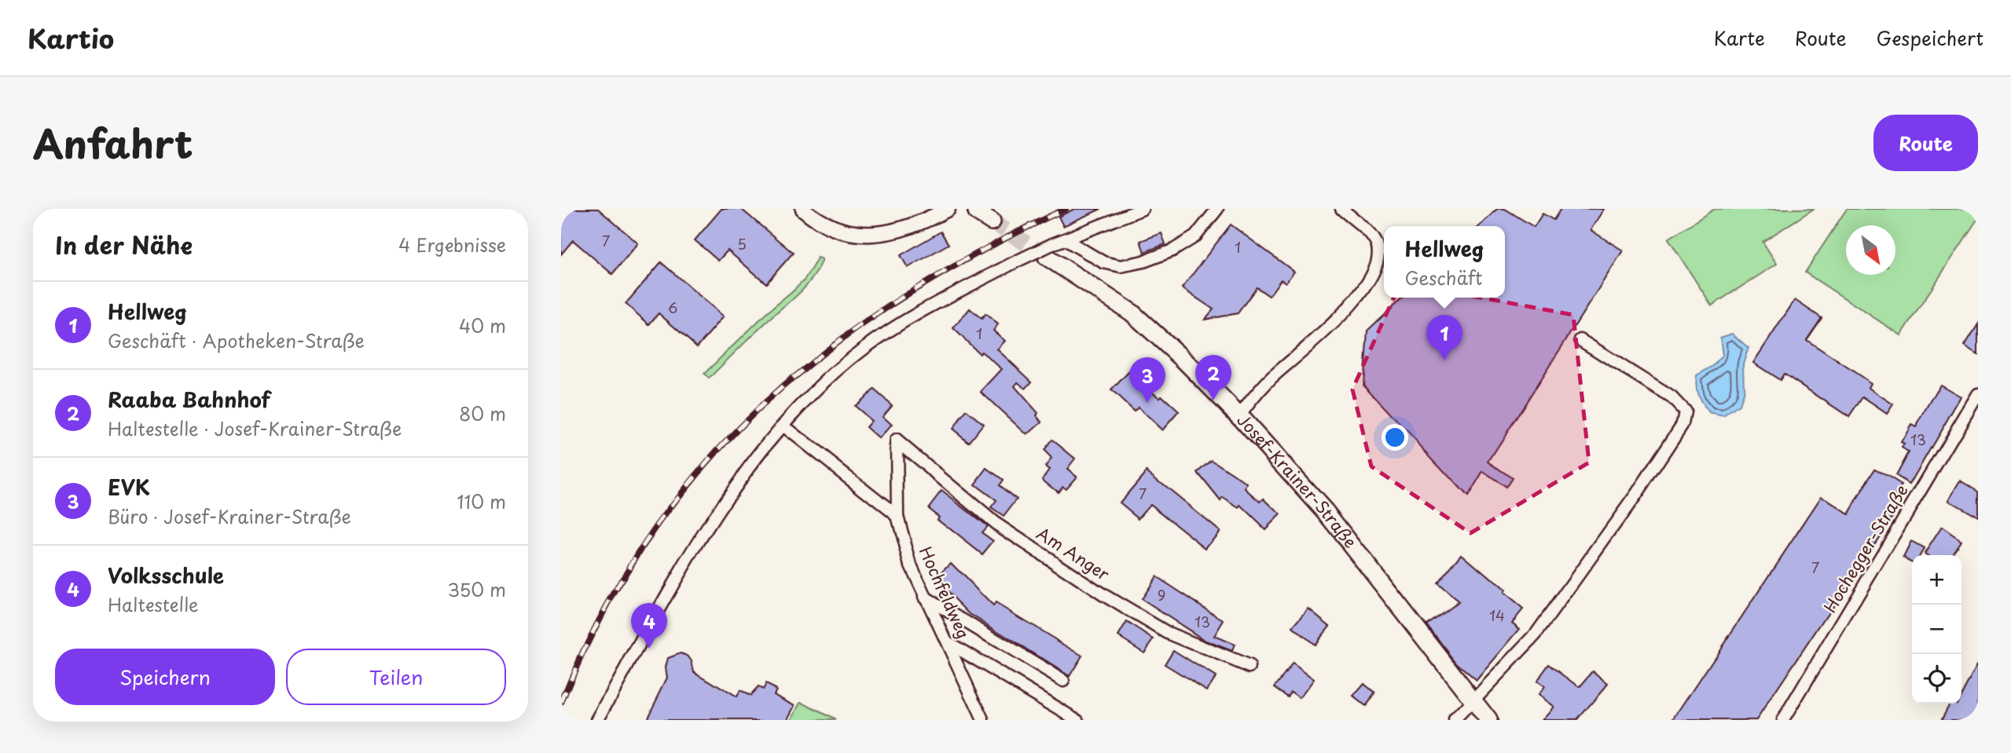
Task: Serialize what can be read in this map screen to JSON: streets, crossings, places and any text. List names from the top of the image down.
{
  "streets": {
    "main road": ["Josef-Krainer-Straße"],
    "street": ["Hochegger-Straße", "Am Anger", "Hochfeldweg"]
  },
  "crossings": [
    ["Am Anger", "Hochfeldweg"]
  ],
  "house_numbers": [
    "7",
    "5",
    "1",
    "6",
    "1",
    "13",
    "7",
    "7",
    "9",
    "14",
    "13"
  ],
  "north": "bottom right",
  "page": {
    "header": "Kartio",
    "nav": ["Karte", "Route", "Gespeichert"],
    "title": "Anfahrt",
    "buttons": [
      "Route",
      ["Speichern", "Teilen"]
    ],
    "heading": ["In der Nähe", "4 Ergebnisse"],
    "popup": ["Hellweg", "Geschäft"],
    "list": [
      {
        "mark": "1",
        "name": "Hellweg",
        "note": "Geschäft · Apotheken-Straße",
        "value": "40 m"
      },
      {
        "mark": "2",
        "name": "Raaba Bahnhof",
        "note": "Haltestelle · Josef-Krainer-Straße",
        "value": "80 m"
      },
      {
        "mark": "3",
        "name": "EVK",
        "note": "Büro · Josef-Krainer-Straße",
        "value": "110 m"
      },
      {
        "mark": "4",
        "name": "Volksschule",
        "note": "Haltestelle",
        "value": "350 m"
      }
    ],
    "pins": [
      "1",
      "2",
      "3",
      "4"
    ],
    "map_buttons": ["+", "−"]
  }
}
